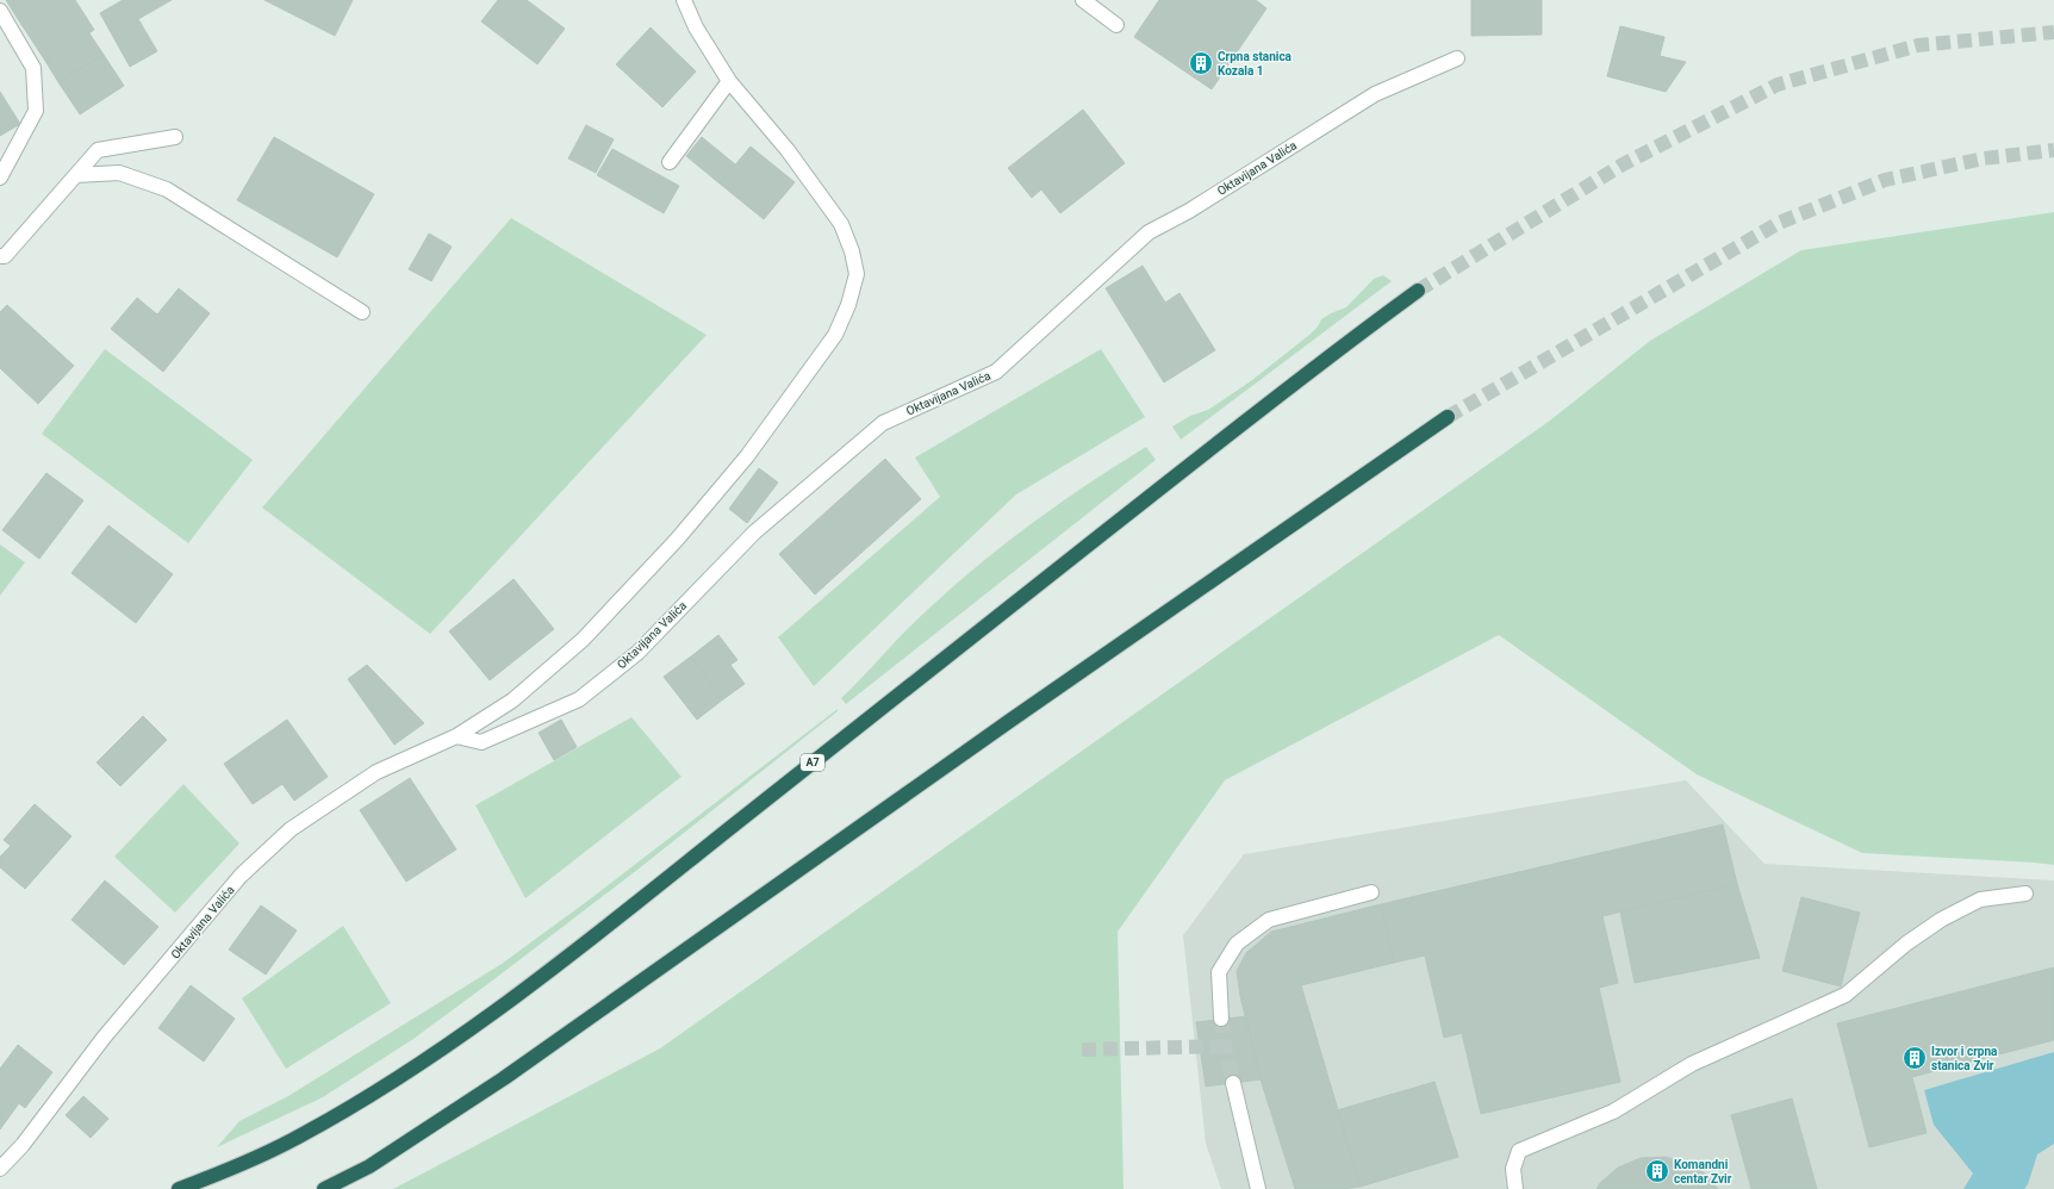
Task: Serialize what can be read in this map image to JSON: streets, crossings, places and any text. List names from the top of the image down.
{
  "streets": {
    "highway": ["A7"],
    "street": ["Oktavijana Valića"]
  },
  "places": {
    "building": ["Crpna stanica Kozala 1", "Izvor i crpna stanica Zvir", "Komandni centar Zvir"]
  }
}
